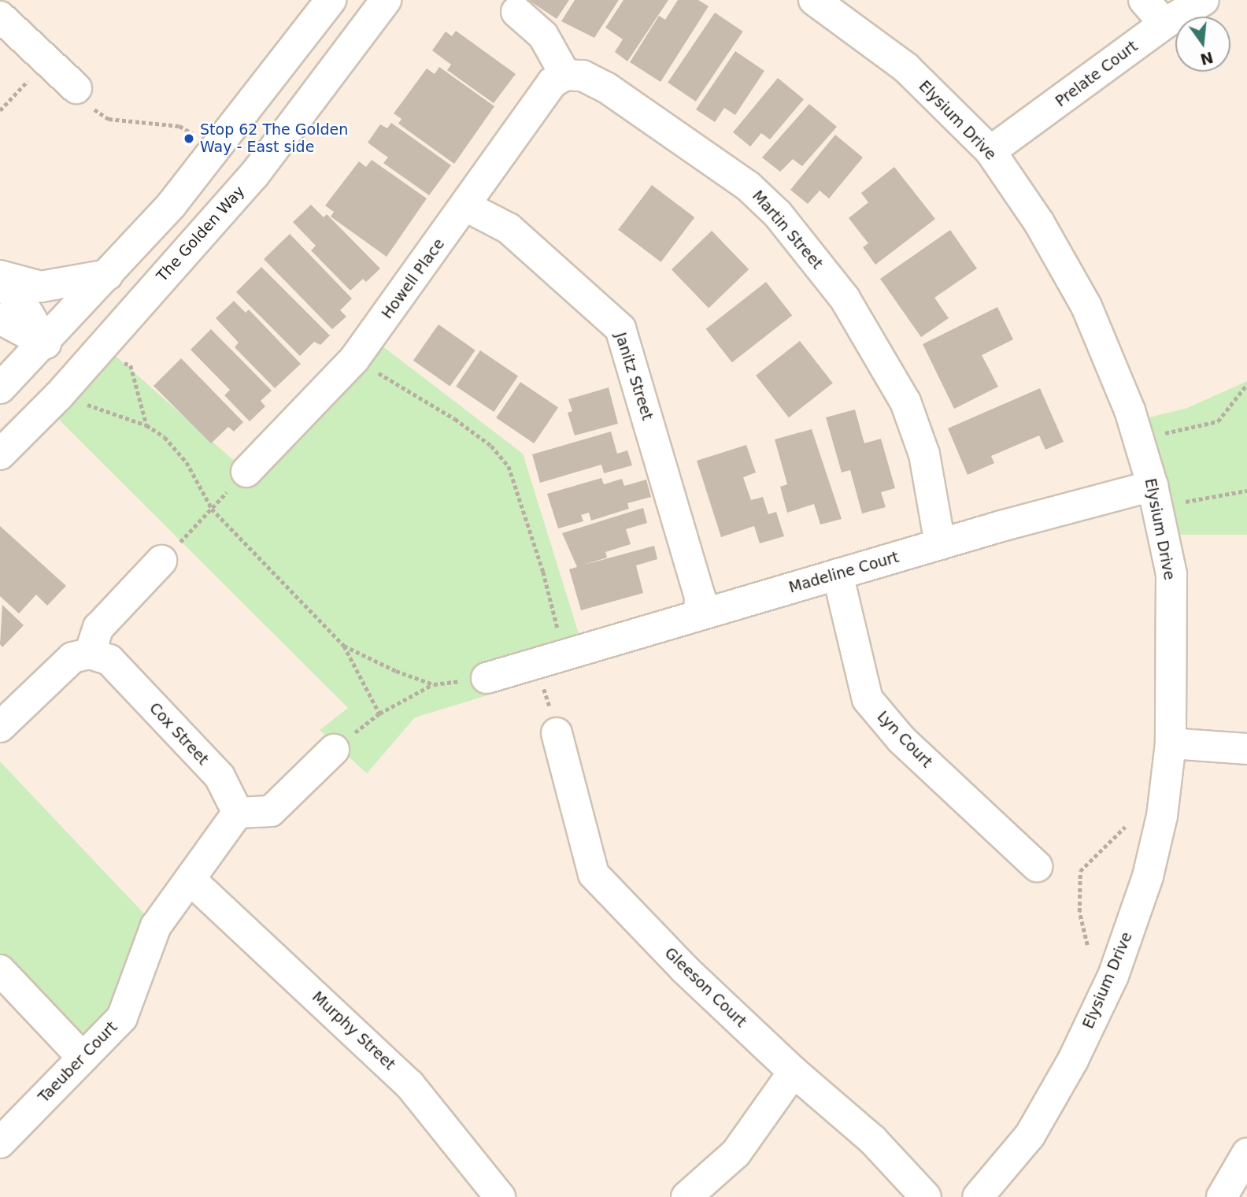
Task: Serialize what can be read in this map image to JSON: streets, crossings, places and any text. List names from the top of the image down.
{
  "streets": {
    "street": [
      "Prelate Court",
      "Elysium Drive",
      "Martin Street",
      "The Golden Way",
      "Howell Place",
      "Janitz Street",
      "Madeline Court",
      "Cox Street",
      "Lyn Court",
      "Gleeson Court",
      "Murphy Street",
      "Taeuber Court"
    ]
  },
  "crossings": [
    ["Prelate Court", "Elysium Drive"],
    ["Elysium Drive", "Madeline Court"],
    ["Martin Street", "Howell Place"],
    ["Martin Street", "Madeline Court"],
    ["Howell Place", "Janitz Street"],
    ["Janitz Street", "Madeline Court"],
    ["Madeline Court", "Lyn Court"],
    ["Cox Street", "Taeuber Court"],
    ["Murphy Street", "Taeuber Court"]
  ],
  "places": ["Stop 62 The Golden Way - East side"],
  "north": "bottom"
}
